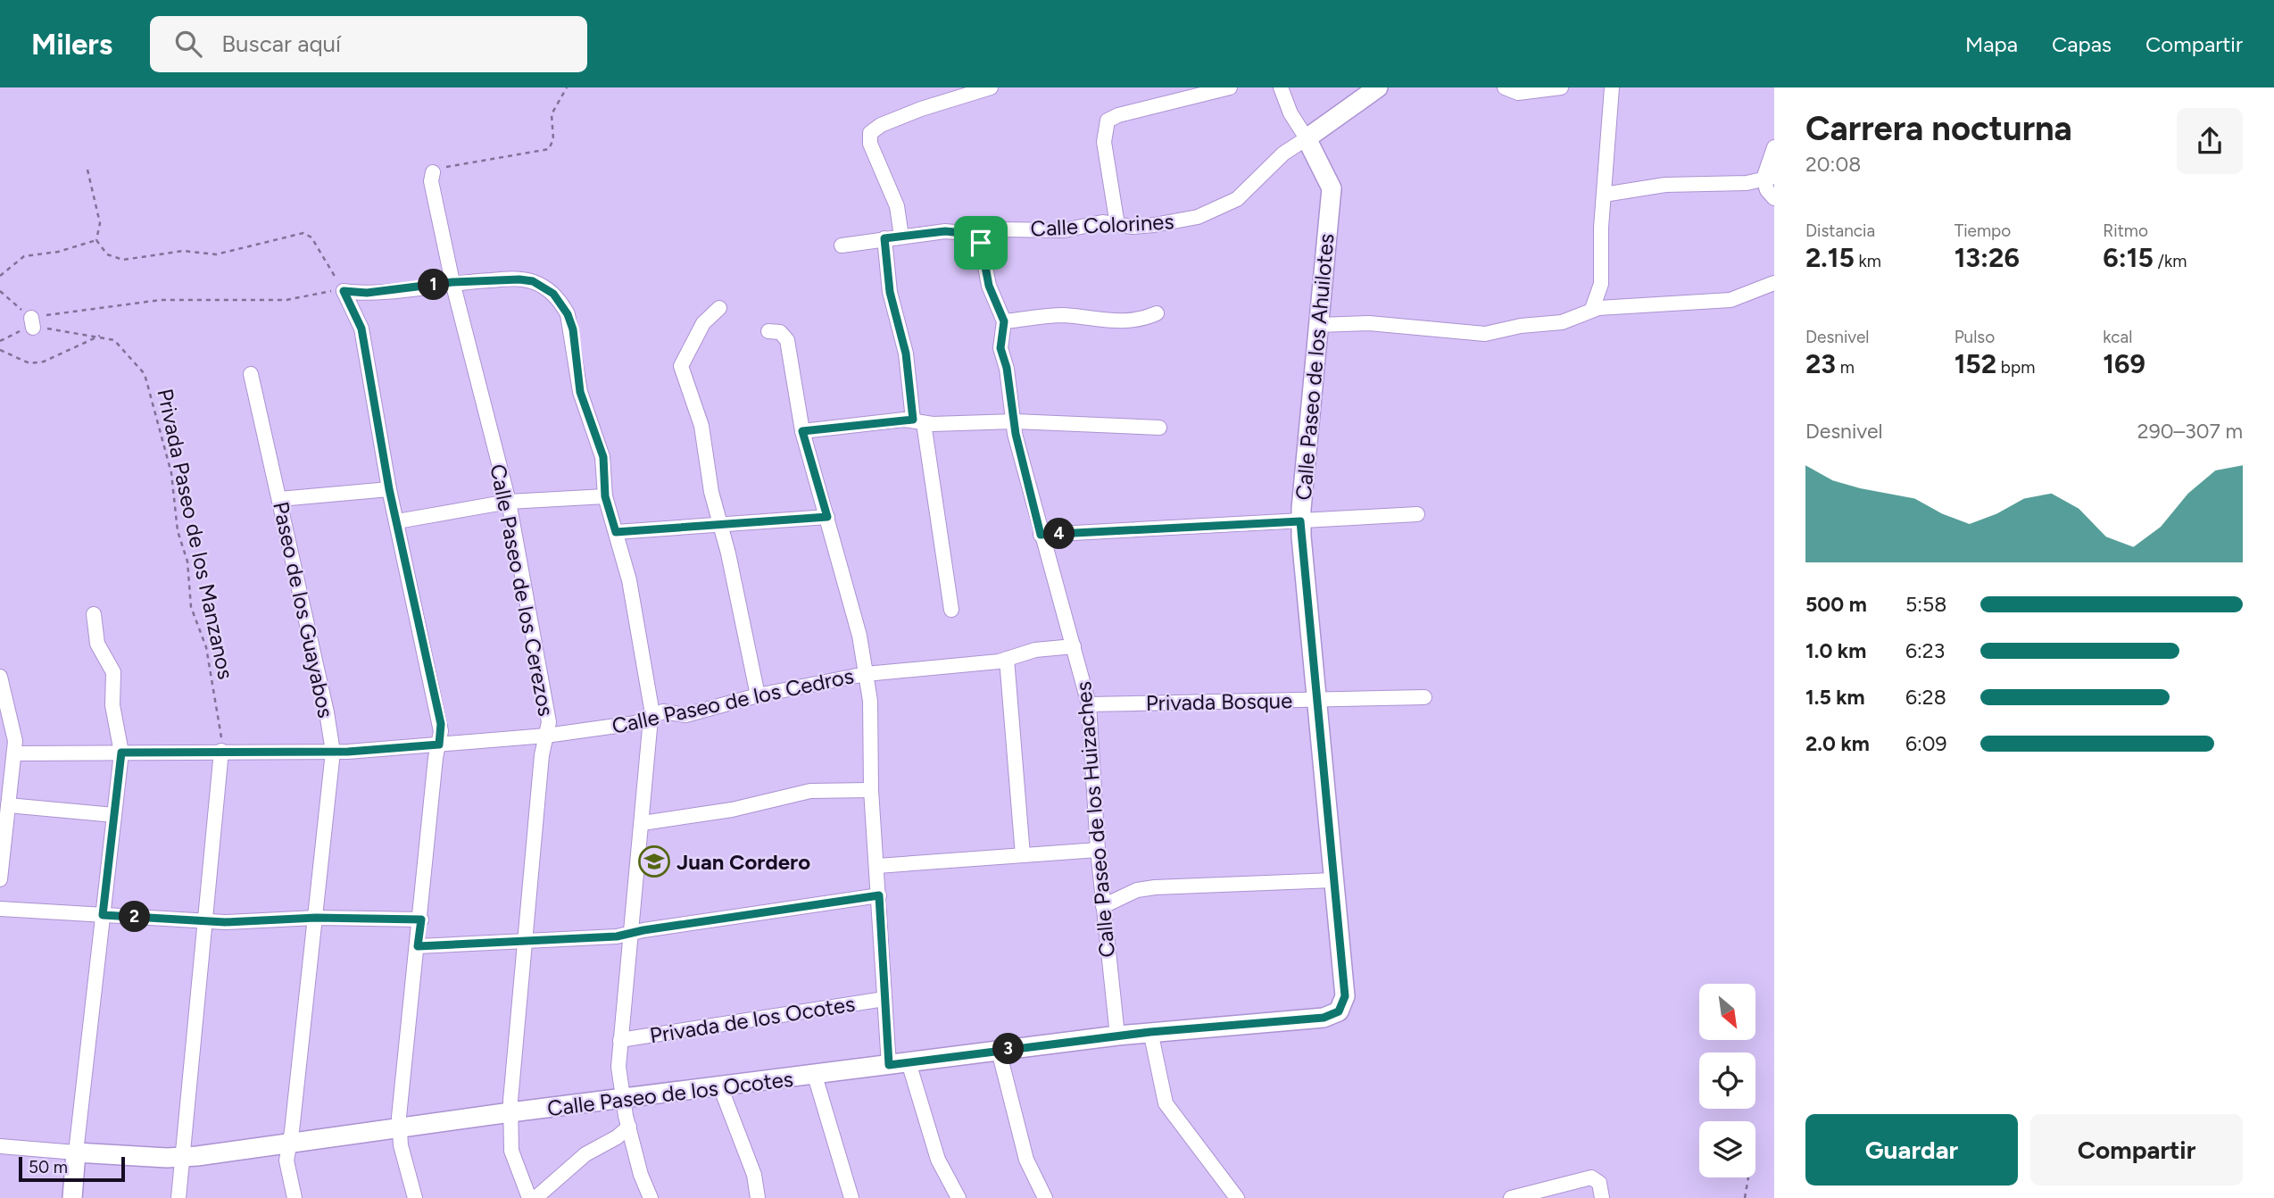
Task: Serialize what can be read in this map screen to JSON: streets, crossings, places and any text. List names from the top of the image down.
{
  "streets": {
    "street": [
      "Calle Colorines",
      "Calle Paseo de los Ahuilotes",
      "Calle Paseo de los Cerezos",
      "Paseo de los Guayabos",
      "Calle Paseo de los Cedros",
      "Privada Bosque",
      "Calle Paseo de los Huizaches",
      "Privada de los Ocotes",
      "Calle Paseo de los Ocotes"
    ],
    "path": ["Privada Paseo de los Manzanos"]
  },
  "crossings": [
    ["Calle Colorines", "Calle Paseo de los Ahuilotes"],
    ["Calle Colorines", "Calle Paseo de los Huizaches"],
    ["Calle Paseo de los Ahuilotes", "Privada Bosque"],
    ["Calle Paseo de los Ahuilotes", "Calle Paseo de los Ocotes"],
    ["Privada Paseo de los Manzanos", "Calle Paseo de los Cedros"],
    ["Calle Paseo de los Cerezos", "Calle Paseo de los Cedros"],
    ["Calle Paseo de los Cerezos", "Calle Paseo de los Ocotes"],
    ["Paseo de los Guayabos", "Calle Paseo de los Cedros"],
    ["Paseo de los Guayabos", "Calle Paseo de los Ocotes"],
    ["Calle Paseo de los Cedros", "Calle Paseo de los Huizaches"],
    ["Privada Bosque", "Calle Paseo de los Huizaches"],
    ["Calle Paseo de los Huizaches", "Calle Paseo de los Ocotes"]
  ],
  "places": {
    "school or university": ["Juan Cordero"]
  },
  "scale_bar": "50 m",
  "north": "bottom right",
  "page": {
    "header": "Milers",
    "search": "Buscar aquí",
    "nav": ["Mapa", "Capas", "Compartir"],
    "heading": ["Carrera nocturna", "20:08"],
    "stats": [
      ["Distancia", "2.15 km"],
      ["Tiempo", "13:26"],
      ["Ritmo", "6:15 /km"],
      ["Desnivel", "23 m"],
      ["Pulso", "152 bpm"],
      ["kcal", "169"]
    ],
    "pins": [
      "1",
      "4",
      "2",
      "3"
    ],
    "chart": ["Desnivel", "290–307 m"],
    "list": [
      {
        "name": "500 m",
        "note": "5:58"
      },
      {
        "name": "1.0 km",
        "note": "6:23"
      },
      {
        "name": "1.5 km",
        "note": "6:28"
      },
      {
        "name": "2.0 km",
        "note": "6:09"
      }
    ],
    "buttons": ["Guardar", "Compartir"],
    "scale": "50 m"
  }
}
